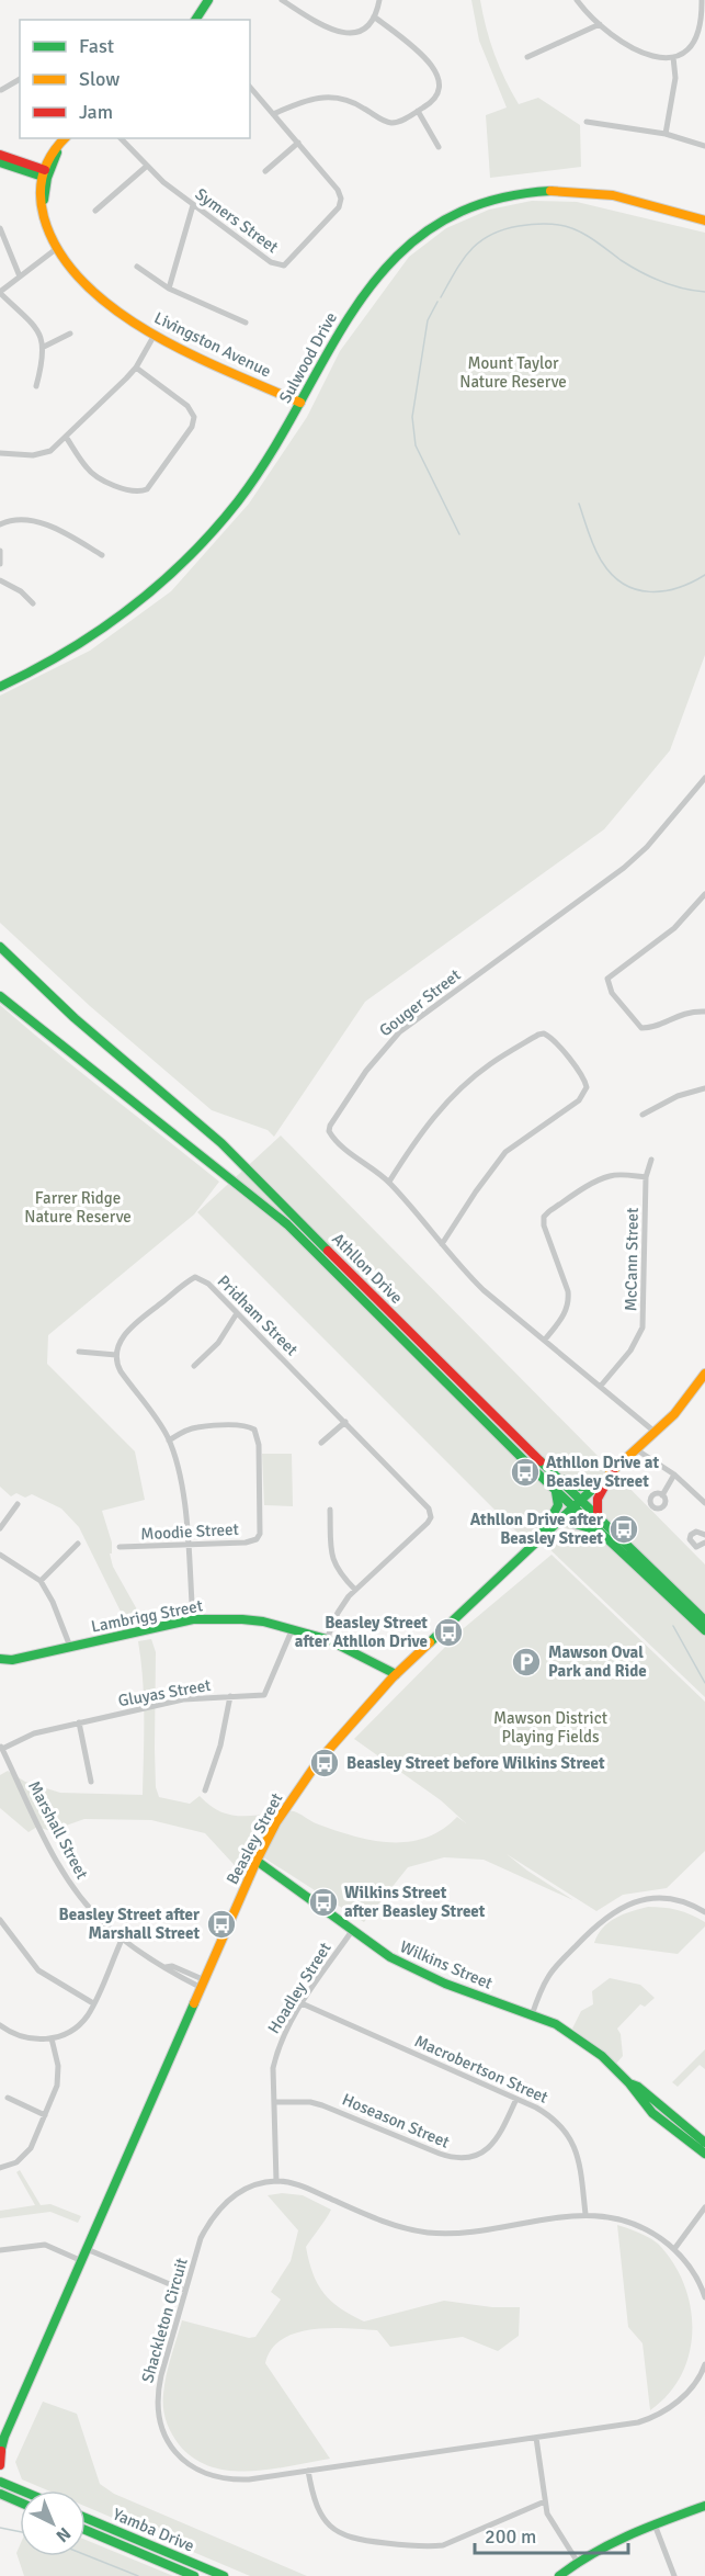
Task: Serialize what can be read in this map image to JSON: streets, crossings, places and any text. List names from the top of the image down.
{
  "streets": {
    "main road": [
      "Livingston Avenue",
      "Sulwood Drive",
      "Athllon Drive",
      "Lambrigg Street",
      "Beasley Street",
      "Wilkins Street",
      "Yamba Drive"
    ],
    "street": [
      "Symers Street",
      "Gouger Street",
      "McCann Street",
      "Pridham Street",
      "Moodie Street",
      "Gluyas Street",
      "Marshall Street",
      "Hoadley Street",
      "Macrobertson Street",
      "Hoseason Street",
      "Shackleton Circuit"
    ]
  },
  "crossings": [
    ["Livingston Avenue", "Sulwood Drive"],
    ["Gouger Street", "McCann Street"],
    ["Gouger Street", "Beasley Street"],
    ["Athllon Drive", "Beasley Street"],
    ["Pridham Street", "Lambrigg Street"],
    ["Lambrigg Street", "Gluyas Street"],
    ["Lambrigg Street", "Beasley Street"],
    ["Gluyas Street", "Marshall Street"],
    ["Marshall Street", "Beasley Street"],
    ["Beasley Street", "Wilkins Street"],
    ["Wilkins Street", "Hoadley Street"],
    ["Hoadley Street", "Macrobertson Street"],
    ["Hoadley Street", "Hoseason Street"],
    ["Hoadley Street", "Shackleton Circuit"],
    ["Macrobertson Street", "Hoseason Street"],
    ["Macrobertson Street", "Shackleton Circuit"]
  ],
  "parks": ["Mount Taylor Nature Reserve", "Farrer Ridge Nature Reserve", "Mawson District Playing Fields"],
  "places": {
    "bus stop": [
      "Athllon Drive at Beasley Street",
      "Athllon Drive after Beasley Street",
      "Beasley Street after Athllon Drive",
      "Beasley Street before Wilkins Street",
      "Wilkins Street after Beasley Street",
      "Beasley Street after Marshall Street"
    ],
    "parking": ["Mawson Oval Park and Ride"]
  },
  "legend": ["Fast", "Slow", "Jam"],
  "scale_bar": "200 m",
  "north": "bottom right"
}
